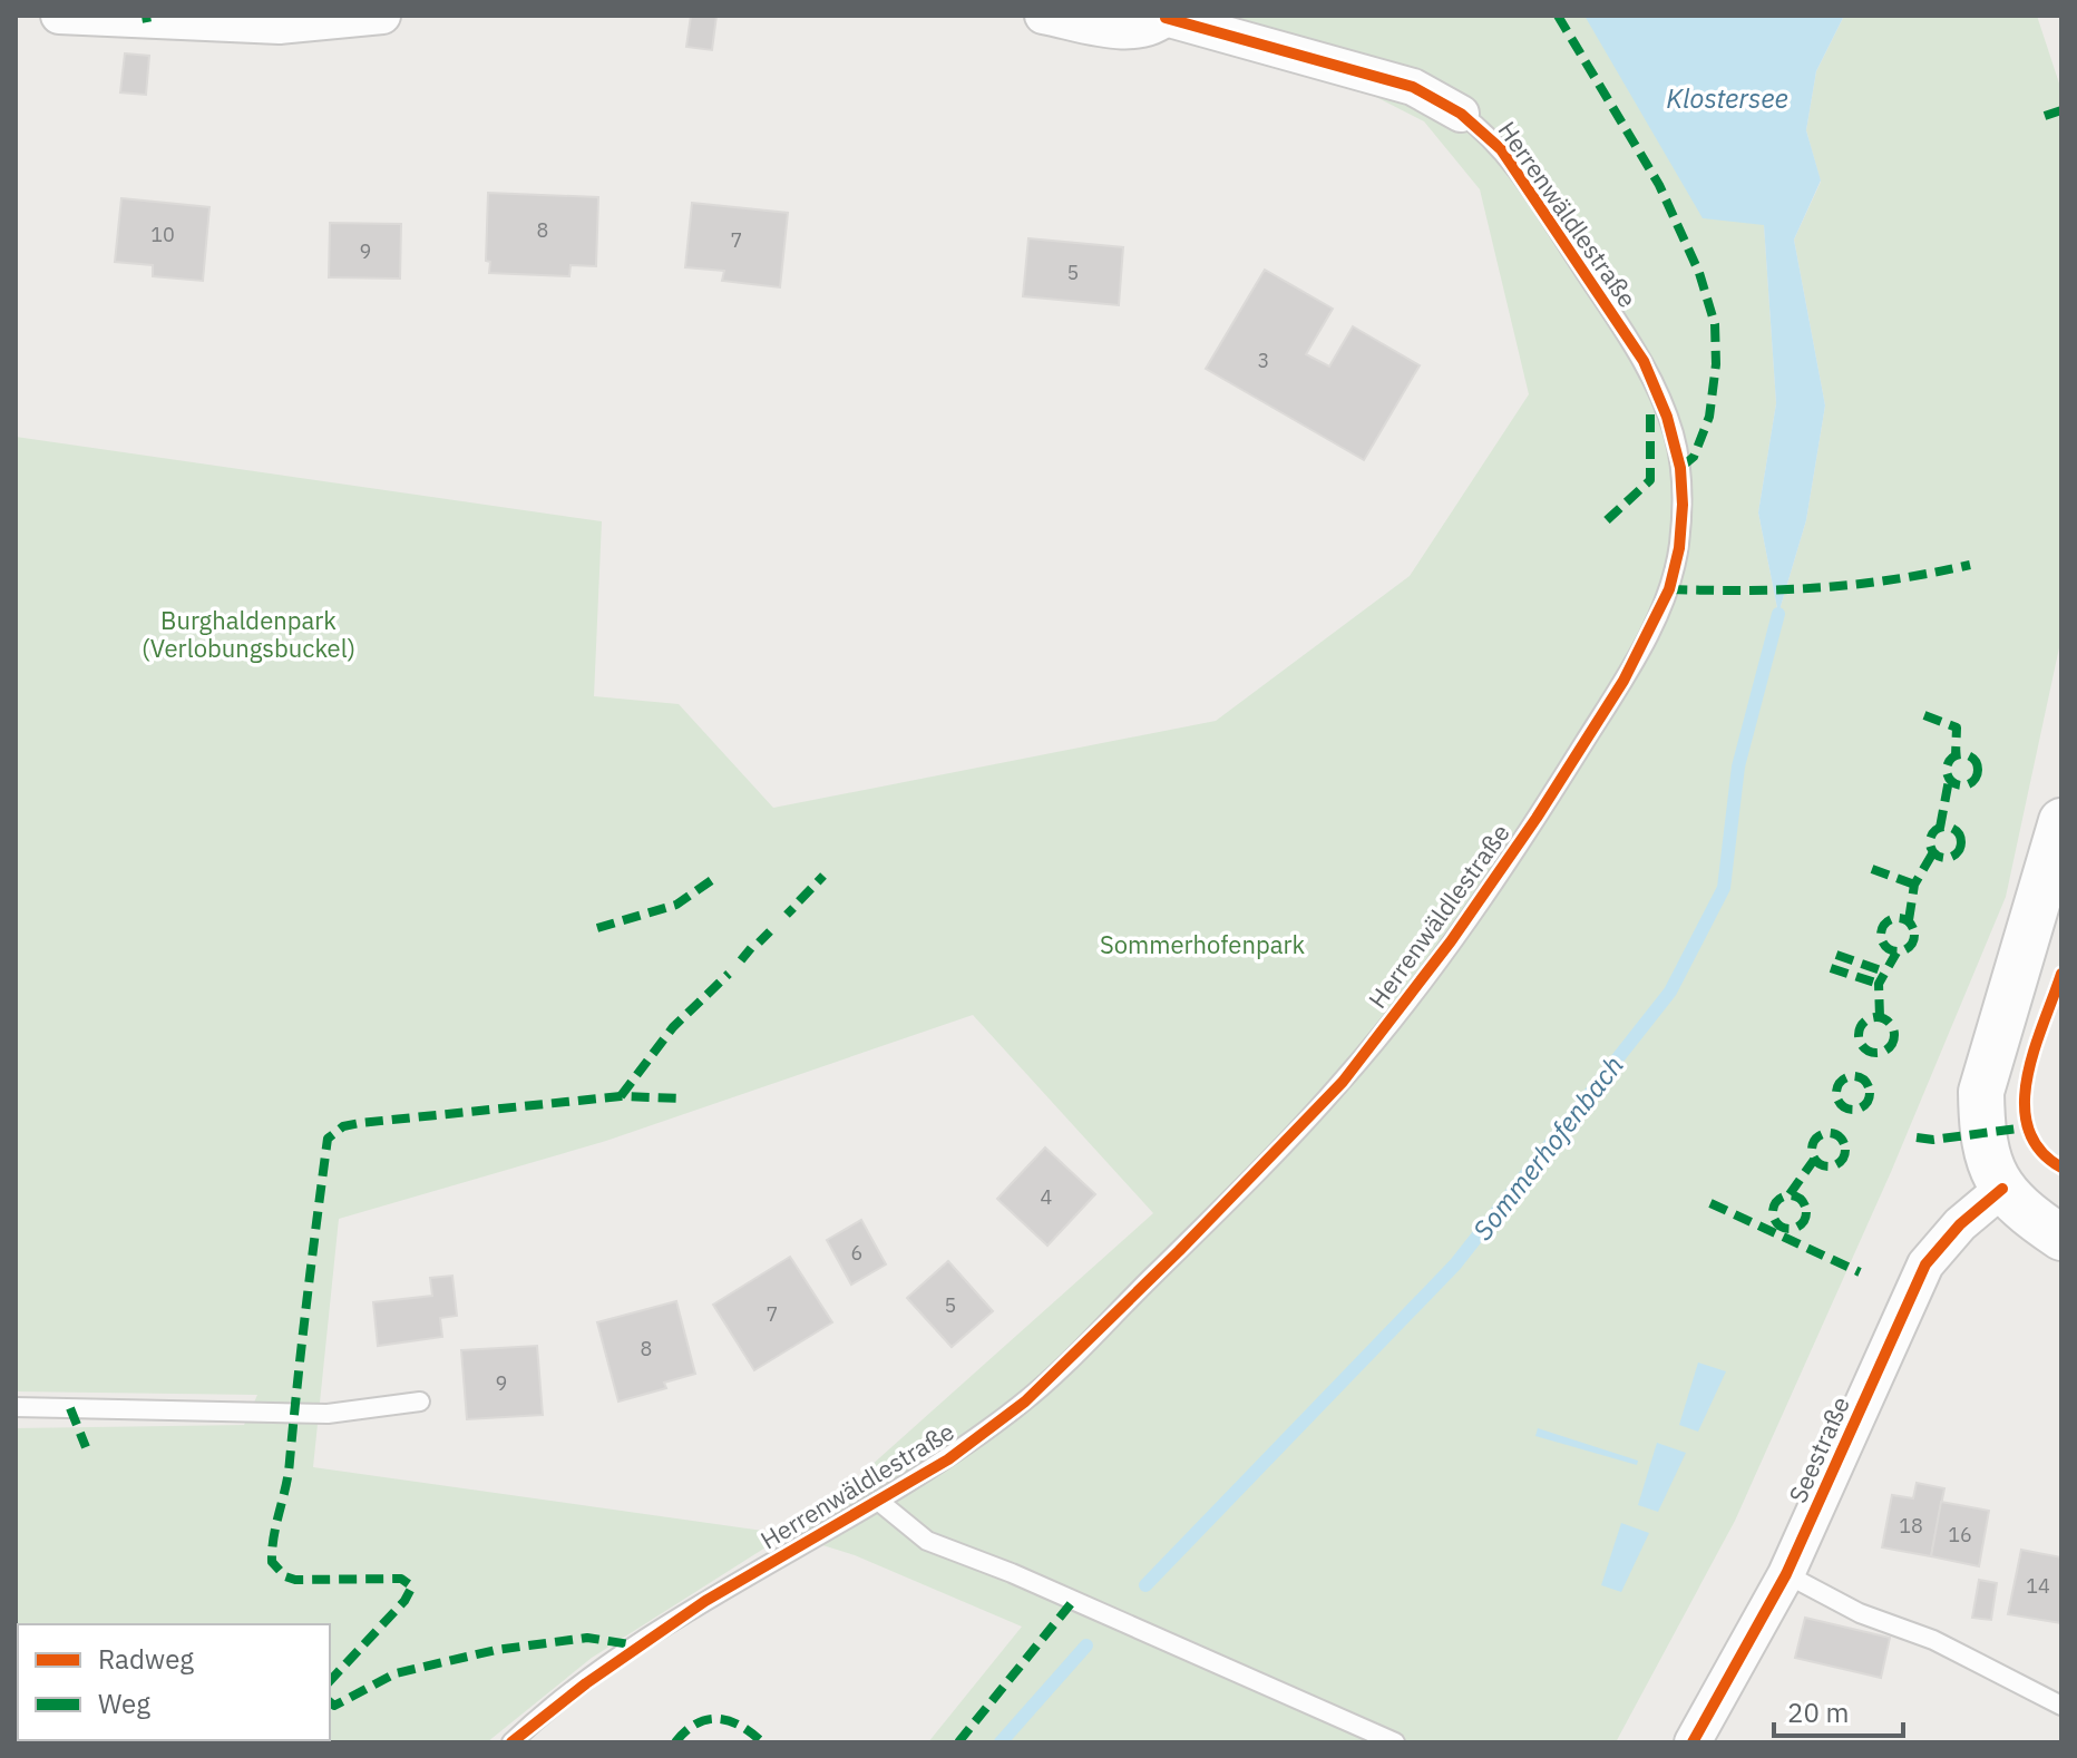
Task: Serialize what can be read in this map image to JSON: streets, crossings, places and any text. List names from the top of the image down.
{
  "streets": {
    "street": ["Herrenwäldlestraße", "Seestraße"]
  },
  "water": ["Klostersee", "Sommerhofenbach"],
  "parks": ["Burghaldenpark (Verlobungsbuckel)", "Sommerhofenpark"],
  "house_numbers": [
    "8",
    "10",
    "7",
    "9",
    "5",
    "3",
    "4",
    "6",
    "5",
    "7",
    "8",
    "9",
    "18",
    "16",
    "14"
  ],
  "legend": ["Radweg", "Weg"],
  "scale_bar": "20 m"
}
